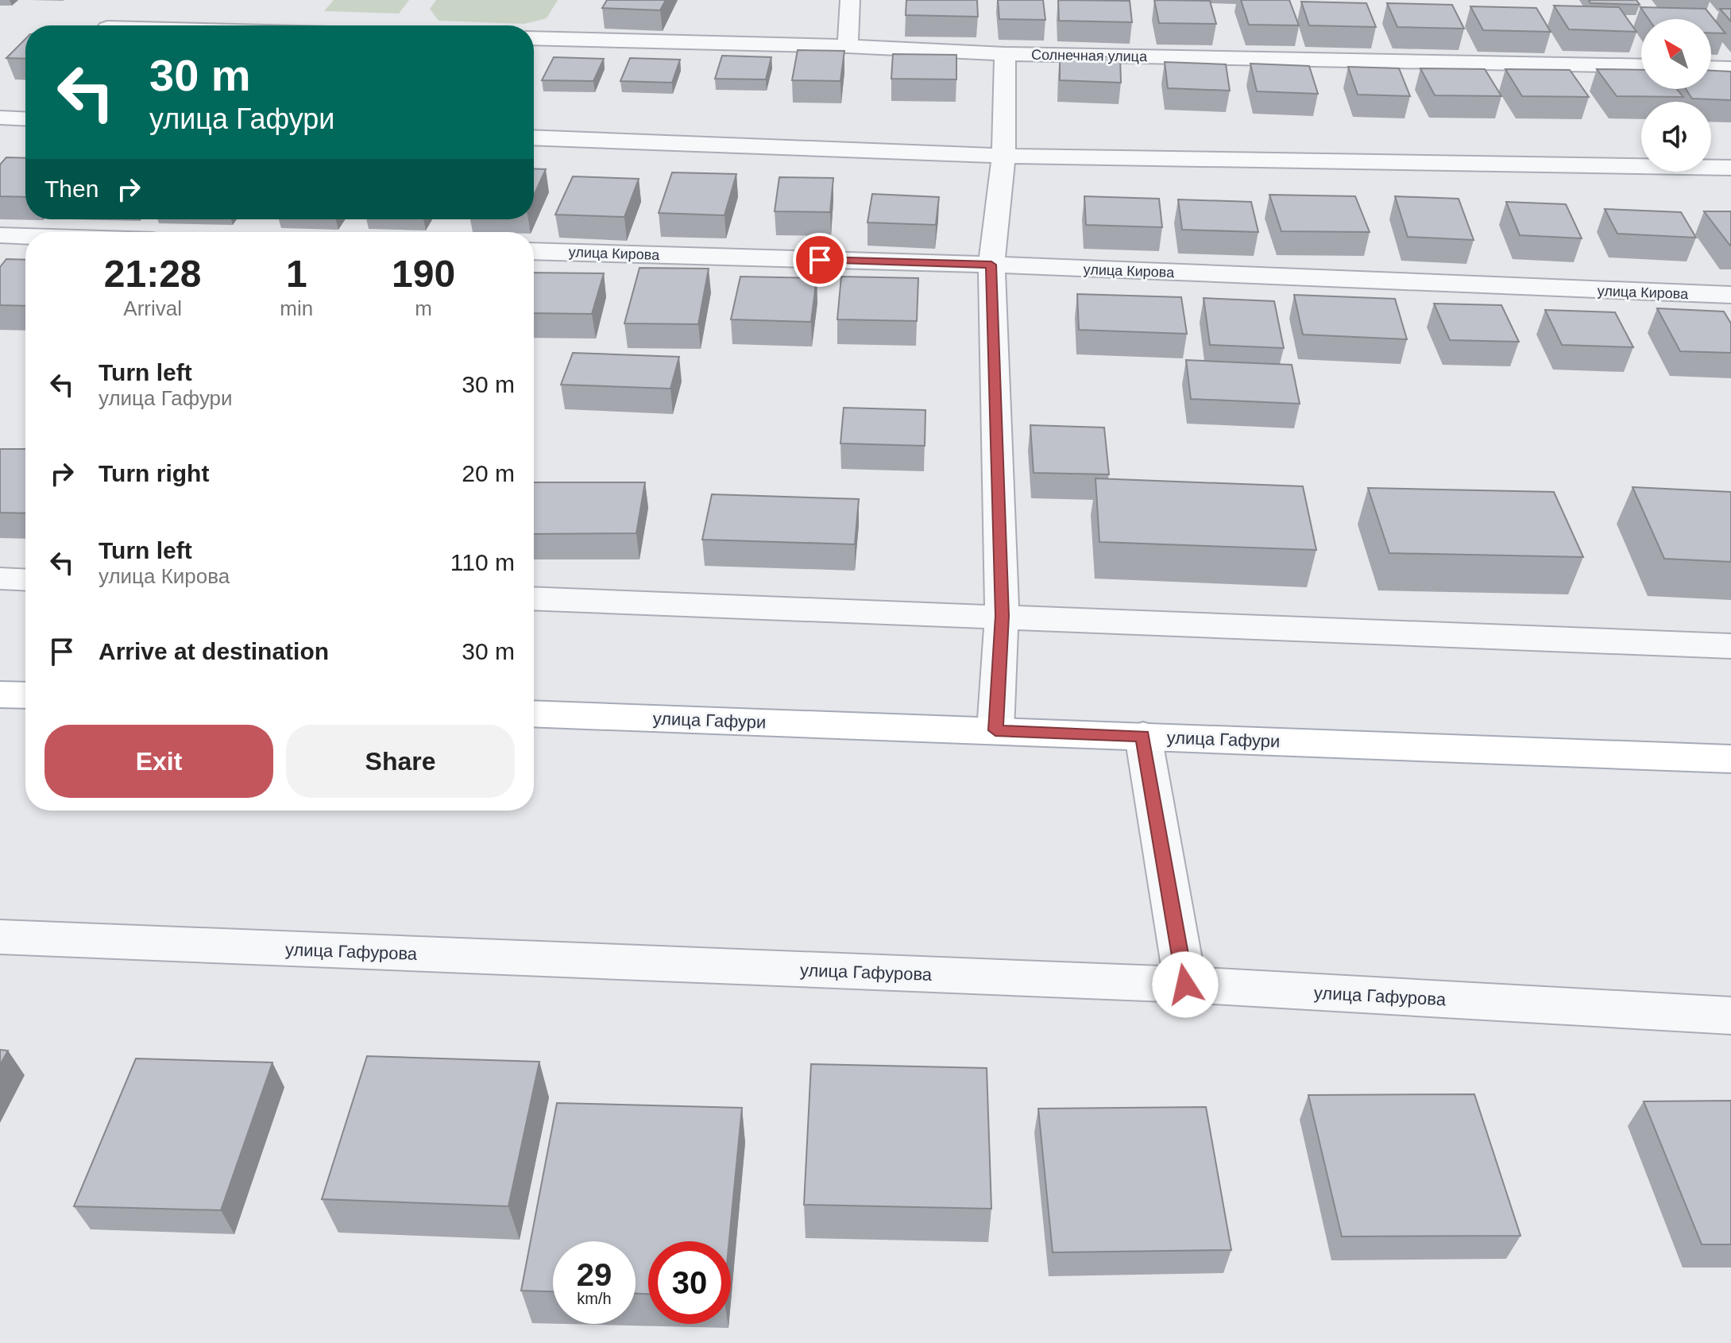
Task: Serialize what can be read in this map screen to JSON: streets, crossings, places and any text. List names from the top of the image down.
{
  "streets": {
    "main road": ["улица Гафури"],
    "street": ["Солнечная улица", "улица Кирова", "улица Гафурова"]
  },
  "north": "top left",
  "page": {
    "turn": ["30 m", "улица Гафури"],
    "then": "Then",
    "eta": [
      "21:28",
      "Arrival",
      "1",
      "min",
      "190",
      "m"
    ],
    "list": [
      {
        "name": "Turn left",
        "note": "улица Гафури",
        "value": "30 m"
      },
      {
        "name": "Turn right",
        "value": "20 m"
      },
      {
        "name": "Turn left",
        "note": "улица Кирова",
        "value": "110 m"
      },
      {
        "name": "Arrive at destination",
        "value": "30 m"
      }
    ],
    "buttons": ["Exit", "Share"],
    "speed": "29 km/h",
    "limit": "30"
  }
}
